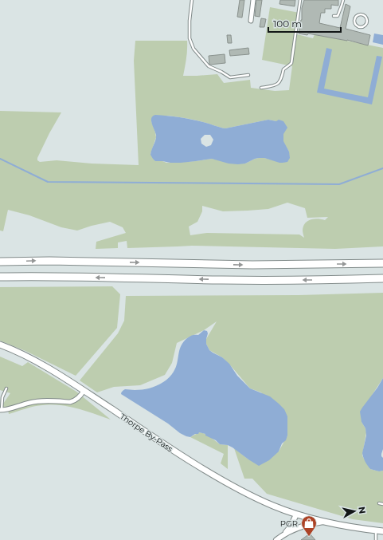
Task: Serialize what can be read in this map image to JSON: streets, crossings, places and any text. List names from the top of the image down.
{
  "streets": {
    "main road": ["Thorpe By-Pass"]
  },
  "places": {
    "shop": ["PGR"]
  },
  "scale_bar": "100 m",
  "north": "right"
}
